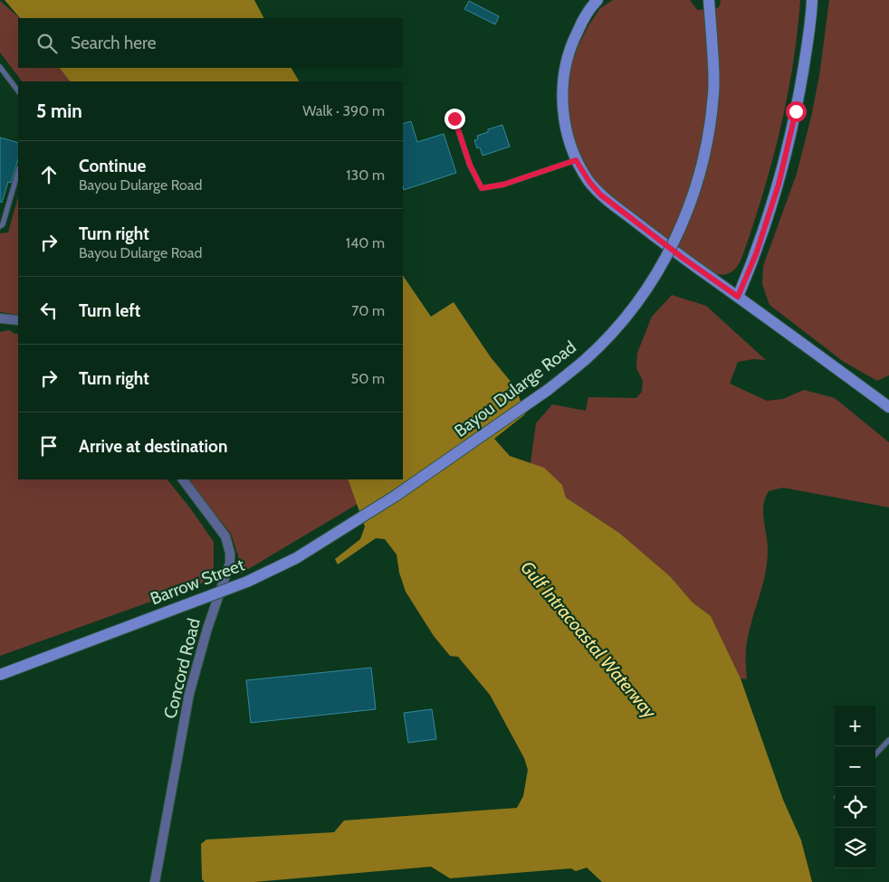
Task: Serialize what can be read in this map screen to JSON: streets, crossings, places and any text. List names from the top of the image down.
{
  "streets": {
    "main road": ["Bayou Dularge Road", "Barrow Street"],
    "street": ["Concord Road"]
  },
  "crossings": [
    ["Bayou Dularge Road", "Barrow Street"]
  ],
  "water": ["Gulf Intracoastal Waterway"],
  "page": {
    "search": "Search here",
    "heading": ["5 min", "Walk · 390 m"],
    "list": [
      ["Continue", "Bayou Dularge Road", "130 m"],
      ["Turn right", "Bayou Dularge Road", "140 m"],
      ["Turn left", "70 m"],
      ["Turn right", "50 m"],
      "Arrive at destination"
    ],
    "map_buttons": ["+", "−"]
  }
}
